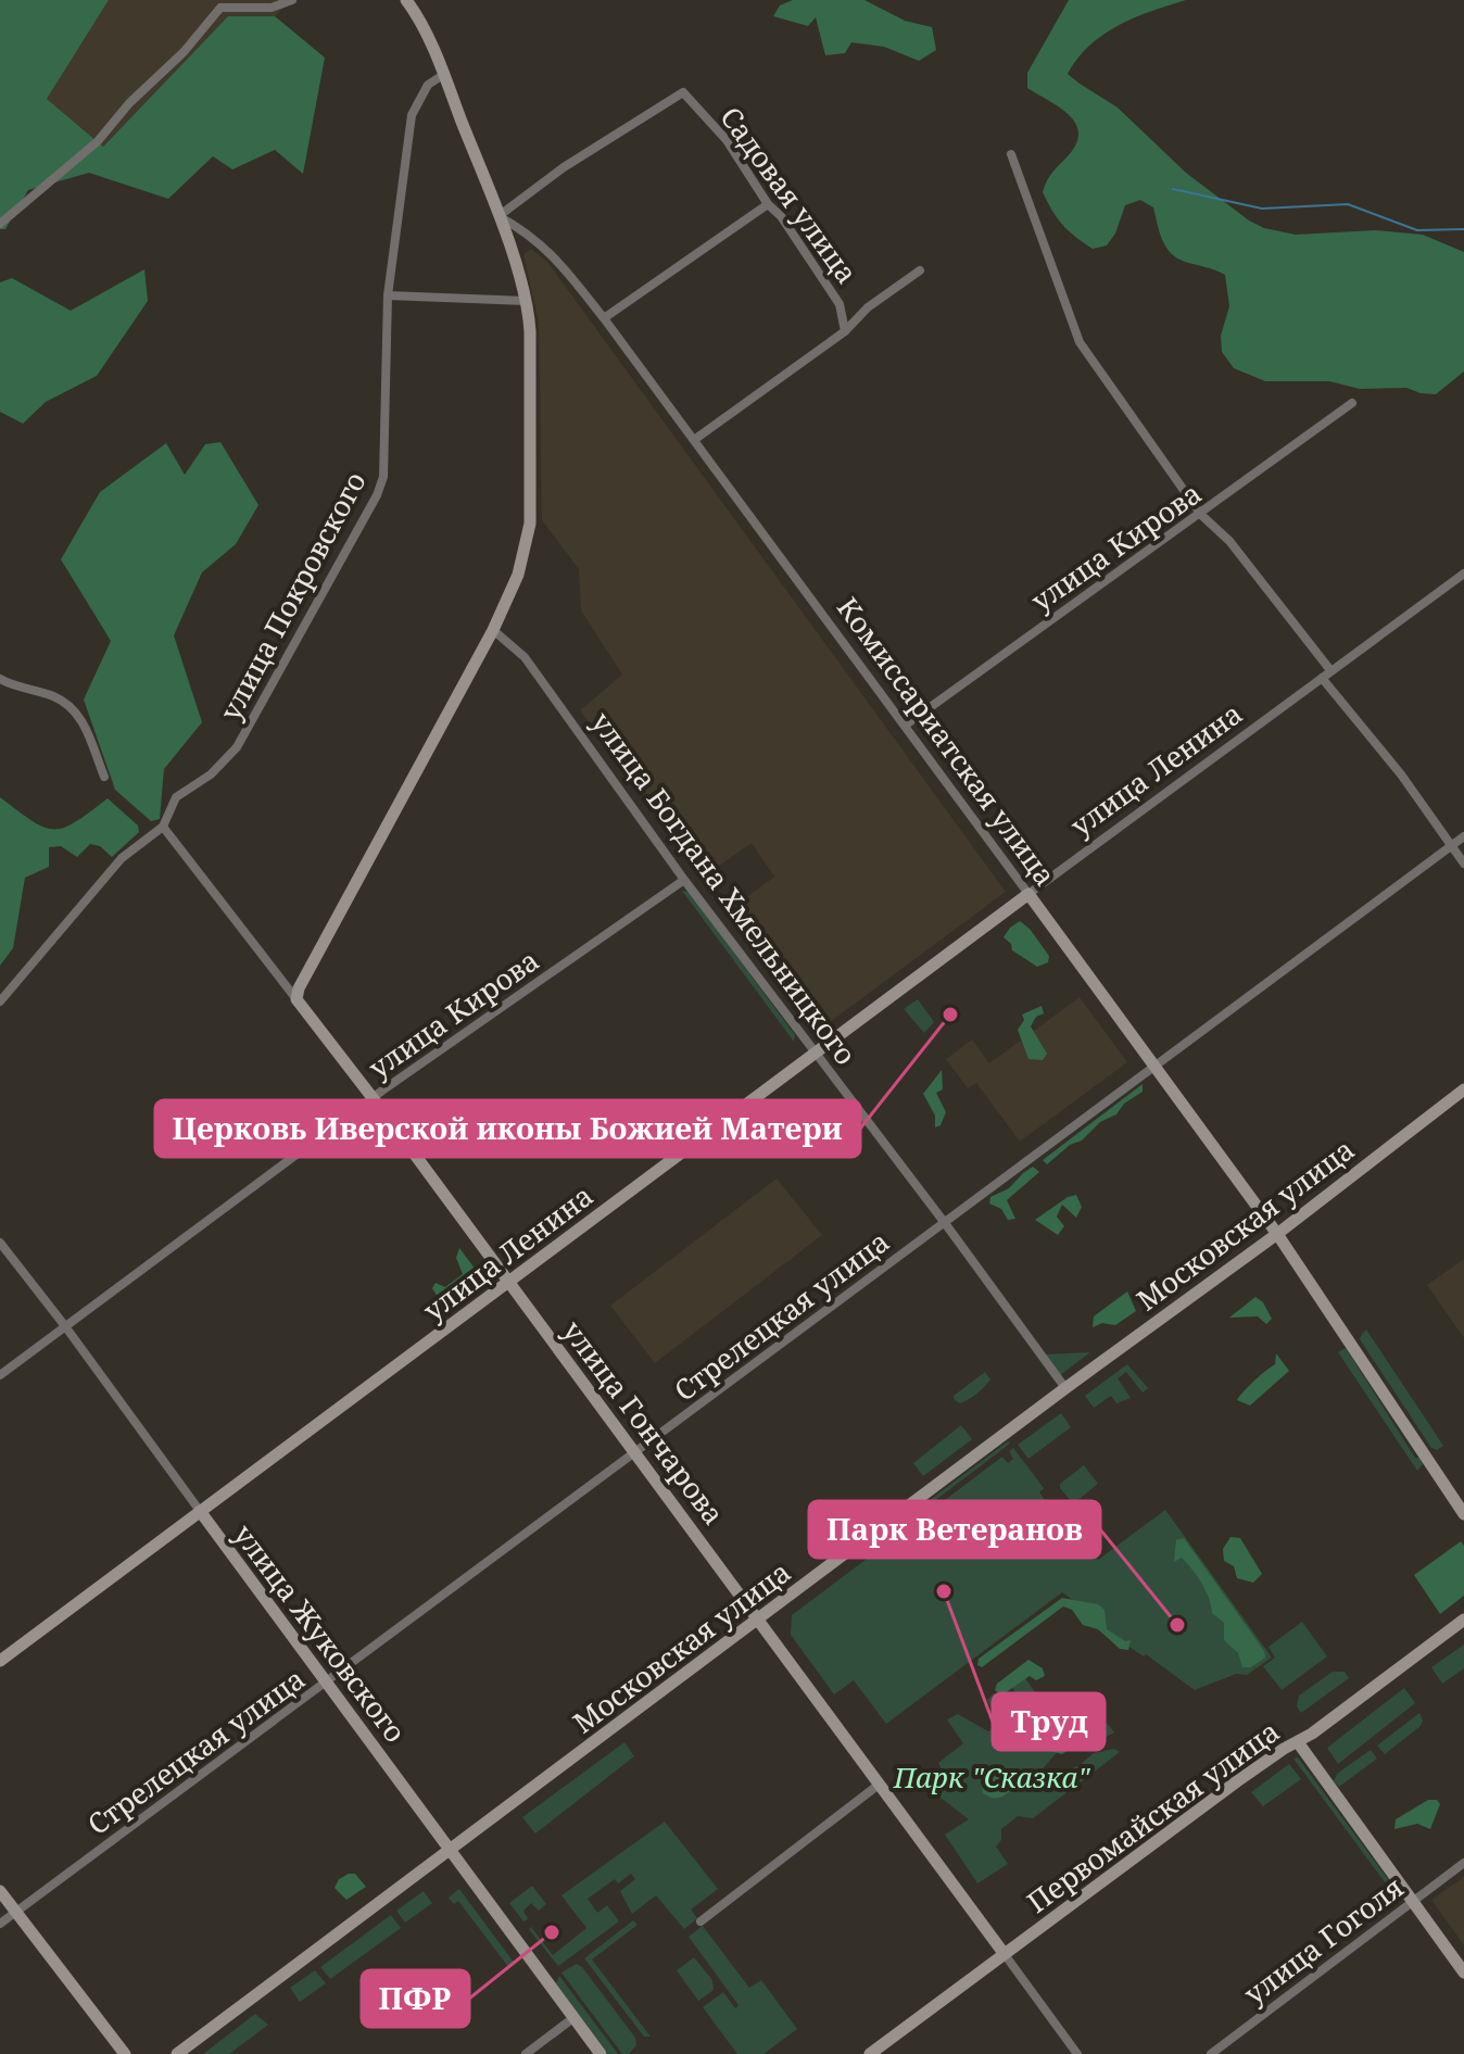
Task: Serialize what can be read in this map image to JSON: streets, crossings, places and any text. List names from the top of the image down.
{
  "streets": {
    "street": [
      "Садовая улица",
      "улица Кирова",
      "улица Покровского",
      "Комиссариатская улица",
      "улица Ленина",
      "улица Богдана Хмельницкого",
      "Московская улица",
      "Стрелецкая улица",
      "улица Гончарова",
      "улица Жуковского",
      "Первомайская улица",
      "улица Гоголя"
    ]
  },
  "crossings": [
    ["Садовая улица", "Комиссариатская улица"],
    ["улица Кирова", "Комиссариатская улица"],
    ["улица Кирова", "улица Богдана Хмельницкого"],
    ["улица Кирова", "улица Гончарова"],
    ["улица Кирова", "улица Жуковского"],
    ["улица Покровского", "улица Гончарова"],
    ["Комиссариатская улица", "улица Ленина"],
    ["Комиссариатская улица", "Московская улица"],
    ["Комиссариатская улица", "Стрелецкая улица"],
    ["улица Ленина", "улица Богдана Хмельницкого"],
    ["улица Ленина", "улица Гончарова"],
    ["улица Ленина", "улица Жуковского"],
    ["улица Богдана Хмельницкого", "Московская улица"],
    ["улица Богдана Хмельницкого", "Стрелецкая улица"],
    ["Московская улица", "улица Гончарова"],
    ["Московская улица", "улица Жуковского"],
    ["Стрелецкая улица", "улица Гончарова"],
    ["Стрелецкая улица", "улица Жуковского"],
    ["улица Гончарова", "Первомайская улица"]
  ],
  "parks": ["Парк \"Сказка\""],
  "places": [
    "Церковь Иверской иконы Божией Матери",
    "Труд",
    "Парк Ветеранов",
    "ПФР"
  ]
}
